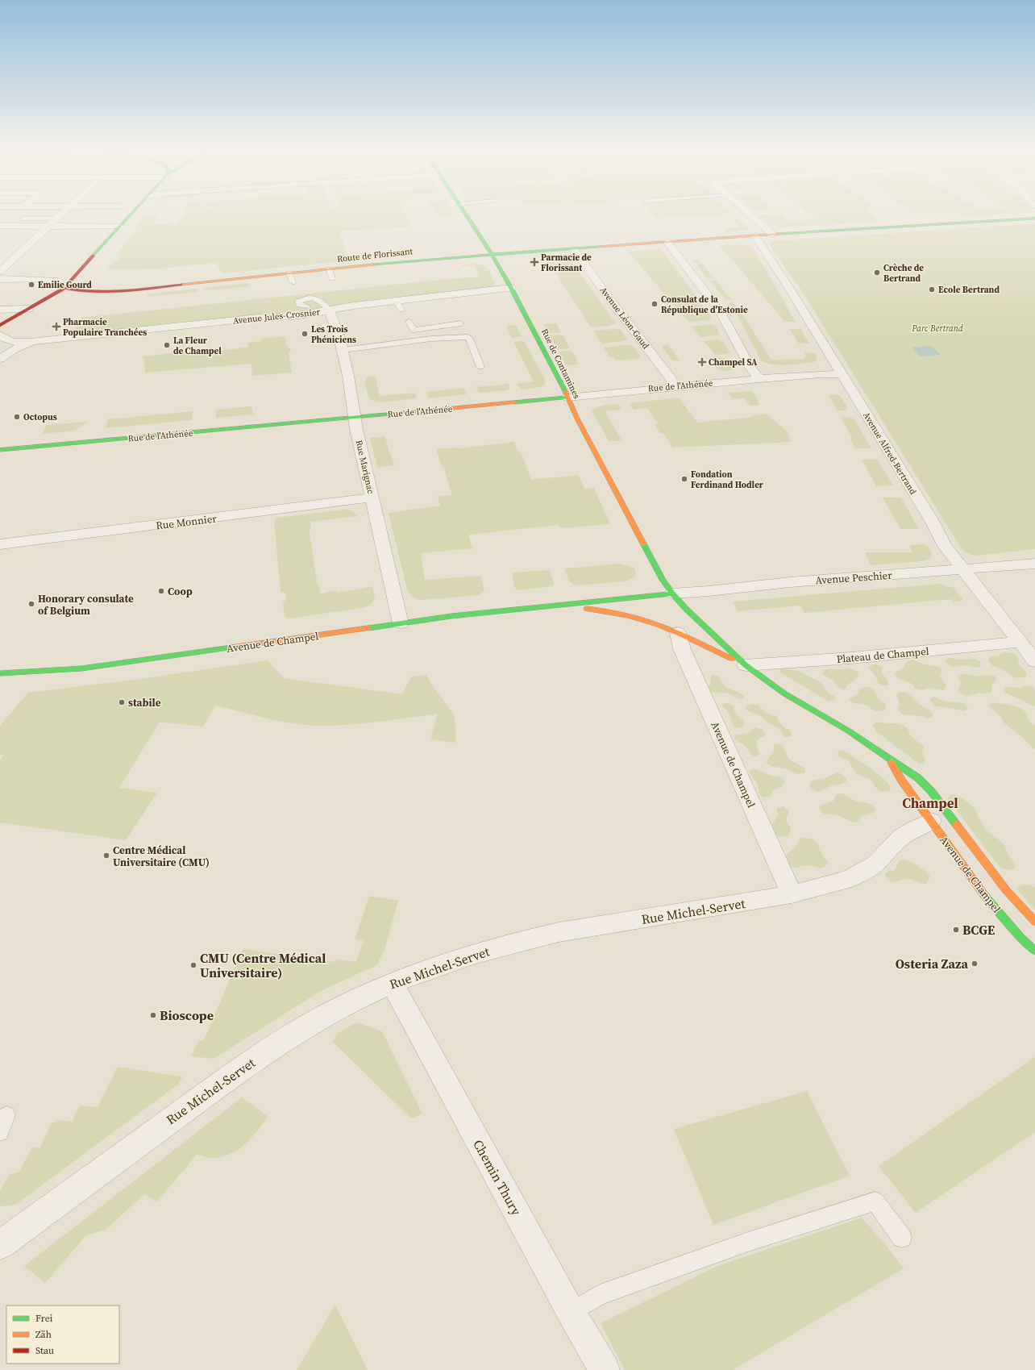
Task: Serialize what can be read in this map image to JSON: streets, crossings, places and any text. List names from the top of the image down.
{
  "streets": {
    "main road": [
      "Route de Florissant",
      "Rue de Contamines",
      "Rue de l'Athénée",
      "Avenue de Champel"
    ],
    "street": [
      "Avenue Jules-Crosnier",
      "Avenue Léon-Gaud",
      "Avenue Alfred-Bertrand",
      "Rue Marignac",
      "Rue Monnier",
      "Avenue Peschier",
      "Plateau de Champel",
      "Rue Michel-Servet",
      "Chemin Thury"
    ]
  },
  "crossings": [
    ["Route de Florissant", "Avenue Léon-Gaud"],
    ["Route de Florissant", "Rue de Contamines"],
    ["Route de Florissant", "Avenue Alfred-Bertrand"],
    ["Avenue Jules-Crosnier", "Rue de Contamines"],
    ["Avenue Jules-Crosnier", "Rue Marignac"],
    ["Avenue Léon-Gaud", "Rue de l'Athénée"],
    ["Rue de Contamines", "Rue de l'Athénée"],
    ["Rue de Contamines", "Avenue Peschier"],
    ["Rue de Contamines", "Avenue de Champel"],
    ["Rue de l'Athénée", "Avenue Alfred-Bertrand"],
    ["Rue de l'Athénée", "Rue Marignac"],
    ["Avenue Alfred-Bertrand", "Avenue Peschier"],
    ["Avenue Alfred-Bertrand", "Plateau de Champel"],
    ["Rue Marignac", "Rue Monnier"],
    ["Rue Marignac", "Avenue de Champel"],
    ["Avenue Peschier", "Avenue de Champel"],
    ["Avenue de Champel", "Plateau de Champel"],
    ["Avenue de Champel", "Rue Michel-Servet"],
    ["Rue Michel-Servet", "Chemin Thury"]
  ],
  "districts": ["Champel"],
  "parks": ["Parc Bertrand"],
  "places": {
    "health": ["Parmacie de Florissant", "Pharmacie Populaire Tranchées", "Champel SA"],
    "other": [
      "Crèche de Bertrand",
      "Emilie Gourd",
      "Ecole Bertrand",
      "Consulat de la République d'Estonie",
      "Les Trois Phéniciens",
      "La Fleur de Champel",
      "Octopus",
      "Fondation Ferdinand Hodler",
      "Coop",
      "Honorary consulate of Belgium",
      "stabile",
      "Centre Médical Universitaire (CMU)",
      "BCGE",
      "Osteria Zaza",
      "CMU (Centre Médical Universitaire)",
      "Bioscope"
    ]
  },
  "legend": ["Frei", "Zäh", "Stau"]
}
